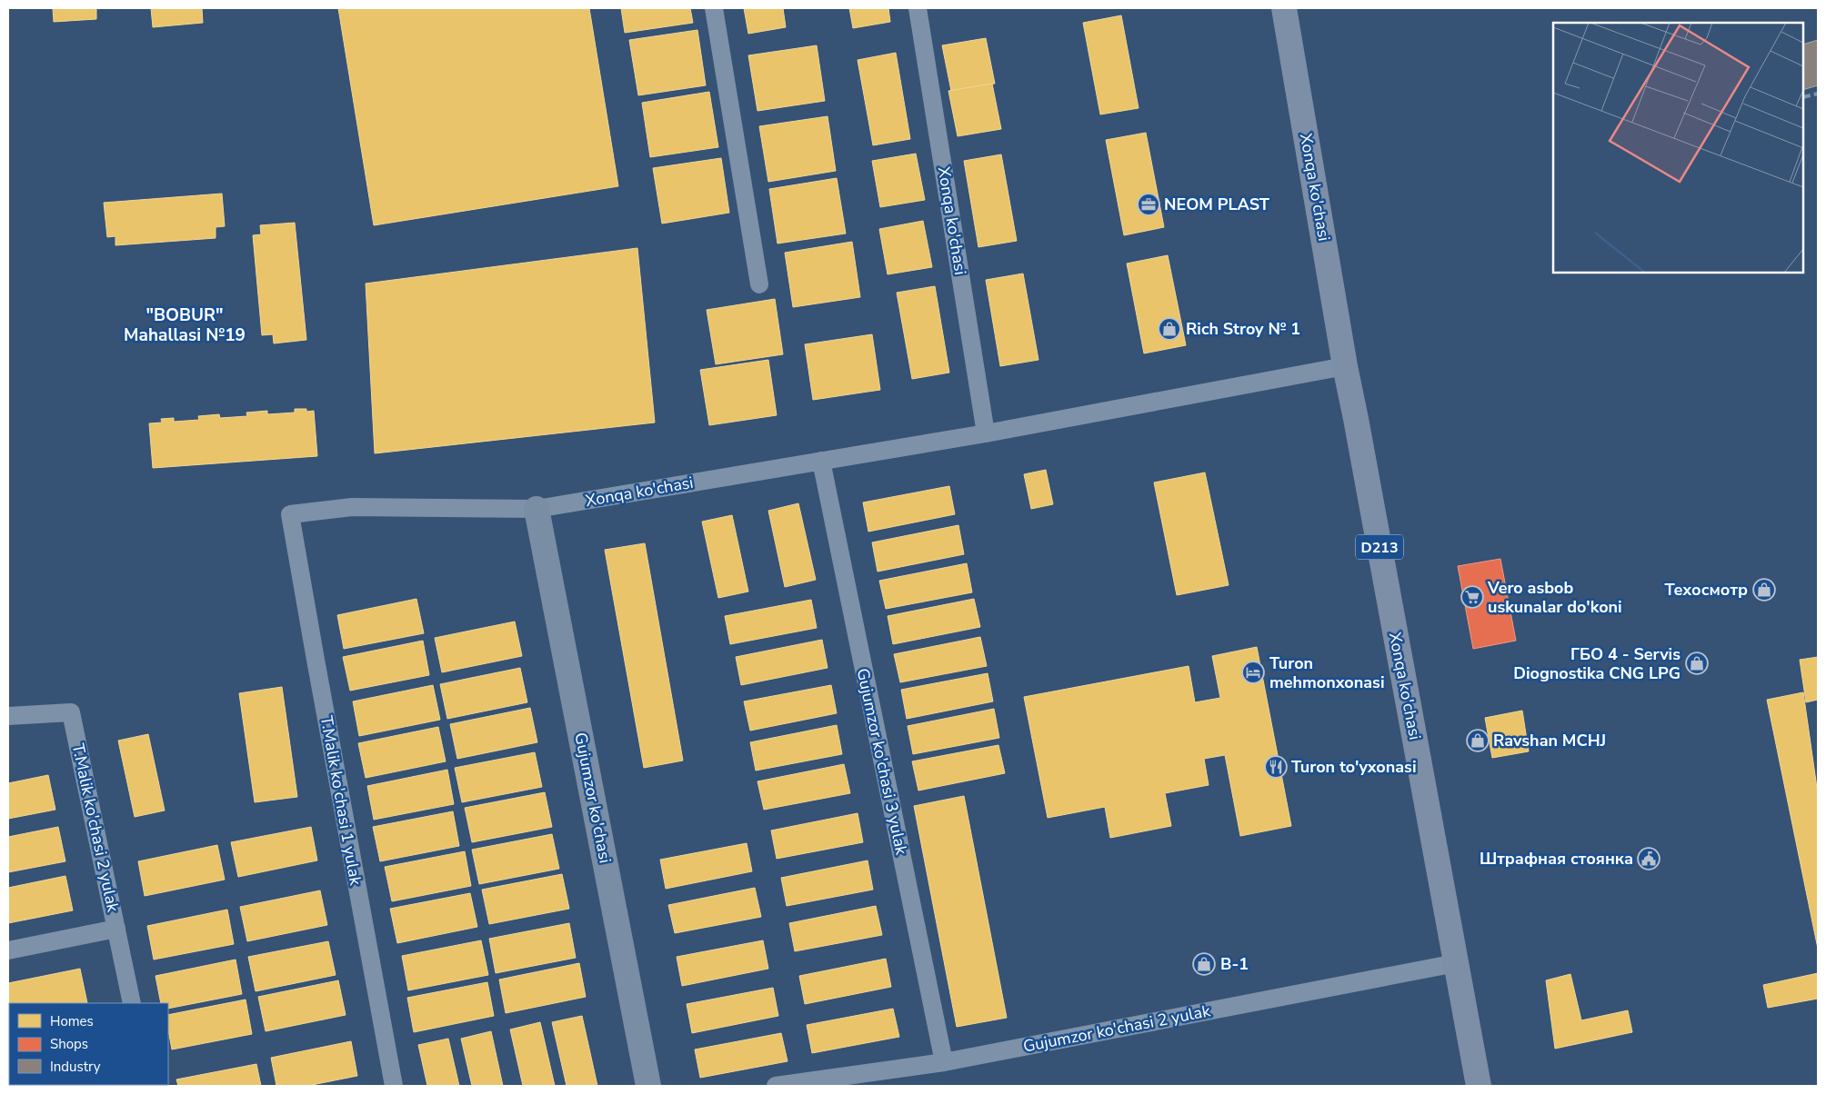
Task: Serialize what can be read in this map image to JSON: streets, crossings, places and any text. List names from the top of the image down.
{
  "streets": {
    "main road": ["Xonqa ko'chasi", "D213"],
    "street": [
      "Gujumzor ko'chasi 3 yulak",
      "Gujumzor ko'chasi",
      "T.Malik ko'chasi 1 yulak",
      "T.Malik ko'chasi 2 yulak",
      "Gujumzor ko'chasi 2 yulak"
    ]
  },
  "crossings": [
    ["Xonqa ko'chasi", "Gujumzor ko'chasi 3 yulak"],
    ["Xonqa ko'chasi", "Gujumzor ko'chasi"],
    ["Xonqa ko'chasi", "T.Malik ko'chasi 1 yulak"],
    ["Xonqa ko'chasi", "Gujumzor ko'chasi 2 yulak"],
    ["Gujumzor ko'chasi 3 yulak", "Gujumzor ko'chasi 2 yulak"]
  ],
  "districts": ["\"BOBUR\" Mahallasi №19"],
  "places": {
    "office": ["NEOM PLAST"],
    "shop": [
      "Rich Stroy № 1",
      "Техосмотр",
      "ГБО 4 - Servis Diognostika CNG LPG",
      "Ravshan MCHJ",
      "В-1"
    ],
    "supermarket": ["Vero asbob uskunalar do'koni"],
    "hotel": ["Turon mehmonxonasi"],
    "restaurant": ["Turon to'yxonasi"],
    "public building": ["Штрафная стоянка"]
  },
  "legend": ["Homes", "Shops", "Industry"]
}
